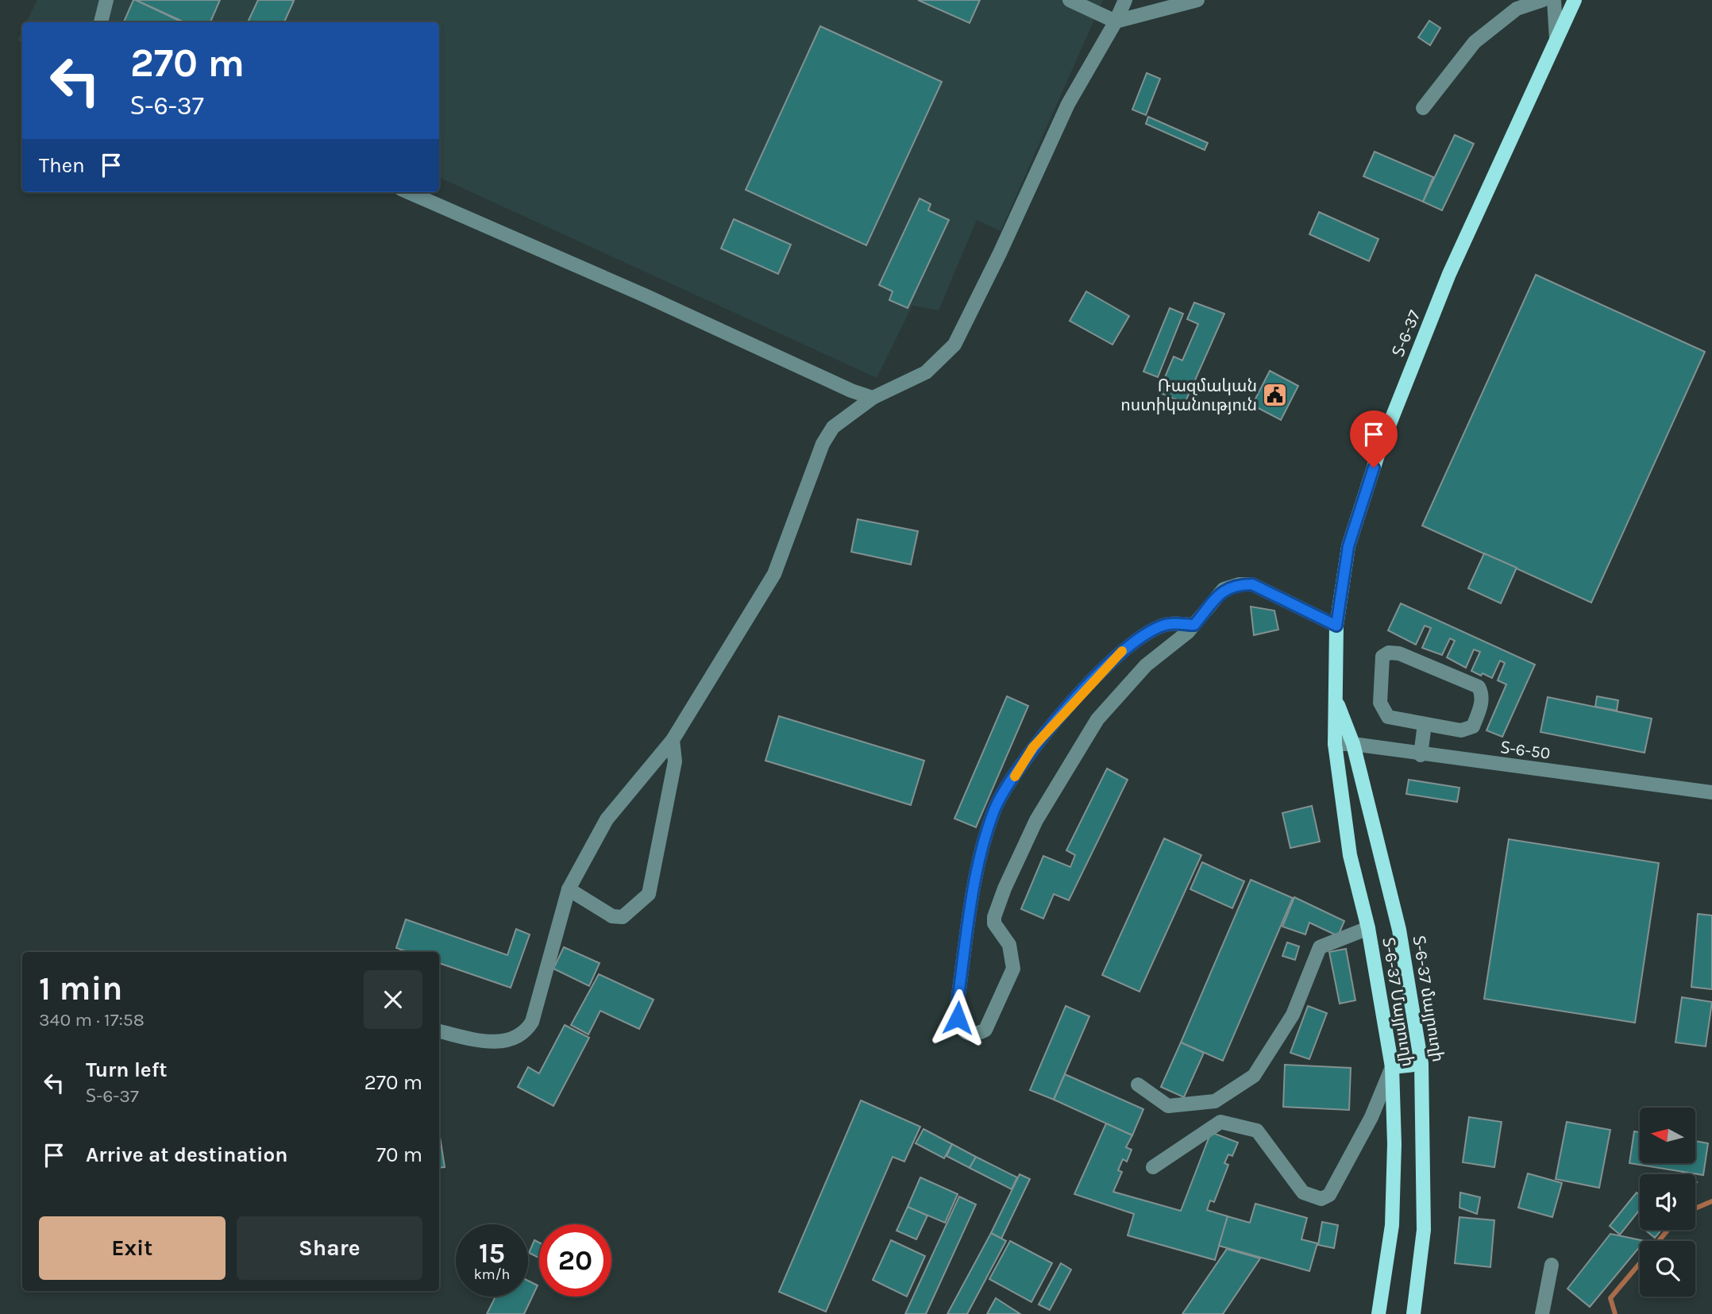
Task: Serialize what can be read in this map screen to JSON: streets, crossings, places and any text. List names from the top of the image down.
{
  "streets": {
    "main road": ["Տ-6-37", "Տ-6-37 մայրուղի", "Տ-6-37 Մայրուղի"],
    "street": ["Տ-6-50"]
  },
  "crossings": [
    ["Տ-6-37", "Տ-6-37 մայրուղի"],
    ["Տ-6-37", "Տ-6-37 Մայրուղի"],
    ["Տ-6-50", "Տ-6-37 մայրուղի"],
    ["Տ-6-50", "Տ-6-37 Մայրուղի"],
    ["Տ-6-37 մայրուղի", "Տ-6-37 Մայրուղի"]
  ],
  "places": {
    "public building": ["Ռազմական ոստիկանություն"]
  },
  "north": "left",
  "page": {
    "turn": ["270 m", "Տ-6-37"],
    "then": "Then",
    "heading": ["1 min", "340 m · 17:58"],
    "list": [
      {
        "name": "Turn left",
        "note": "Տ-6-37",
        "value": "270 m"
      },
      {
        "name": "Arrive at destination",
        "value": "70 m"
      }
    ],
    "buttons": ["Exit", "Share"],
    "speed": "15 km/h",
    "limit": "20"
  }
}
